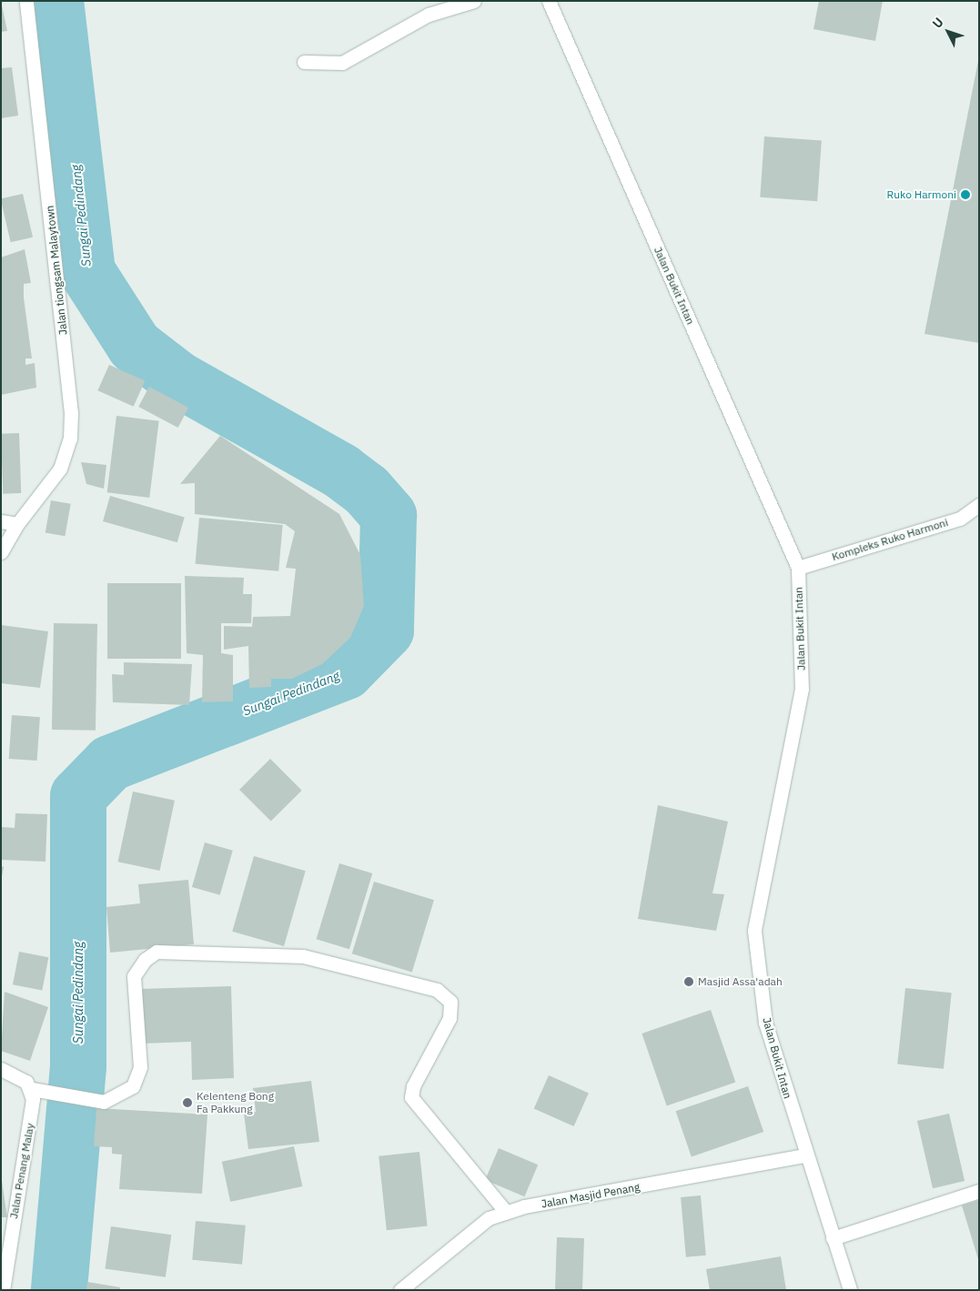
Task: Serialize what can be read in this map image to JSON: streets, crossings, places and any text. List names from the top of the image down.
{
  "streets": {
    "street": [
      "Jalan tiongsam Malaytown",
      "Jalan Bukit Intan",
      "Kompleks Ruko Harmoni",
      "Jalan Penang Malay",
      "Jalan Masjid Penang"
    ]
  },
  "crossings": [
    ["Jalan Bukit Intan", "Kompleks Ruko Harmoni"],
    ["Jalan Bukit Intan", "Jalan Masjid Penang"]
  ],
  "water": ["Sungai Pedindang"],
  "places": ["Ruko Harmoni", "Masjid Assa'adah", "Kelenteng Bong Fa Pakkung"],
  "north": "top left"
}
